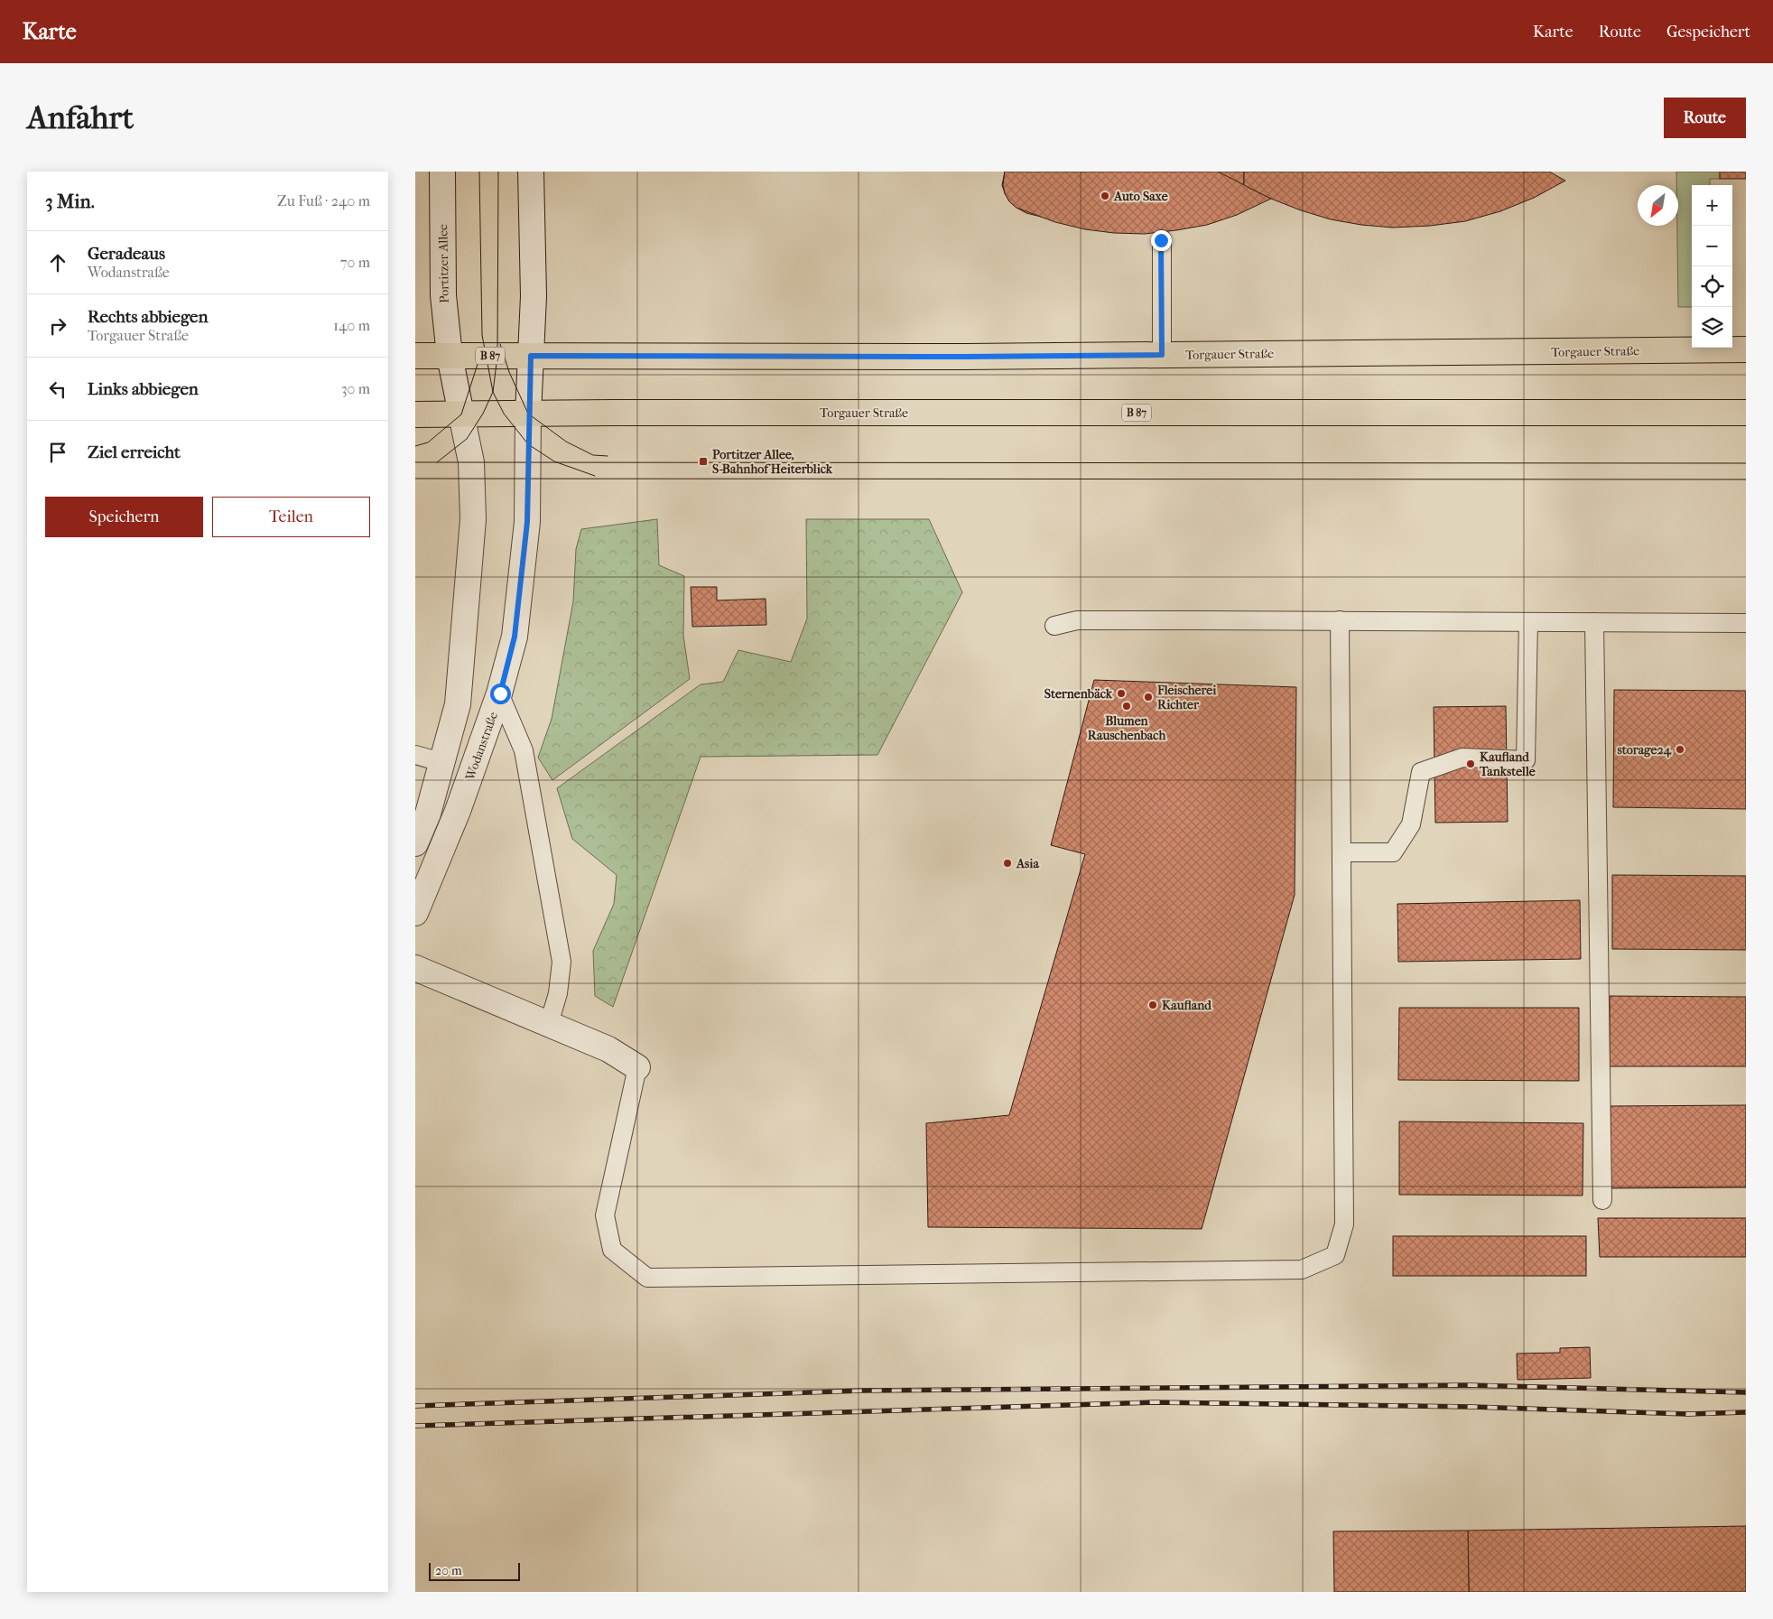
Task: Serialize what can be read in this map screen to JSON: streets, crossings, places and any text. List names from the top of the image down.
{
  "streets": {
    "main road": ["Torgauer Straße", "B 87"],
    "street": ["Portitzer Allee", "Wodanstraße"]
  },
  "crossings": [
    ["Portitzer Allee", "Torgauer Straße"],
    ["Torgauer Straße", "Wodanstraße"]
  ],
  "places": {
    "other": [
      "Auto Saxe",
      "Sternenbäck",
      "Fleischerei Richter",
      "Blumen Rauschenbach",
      "storage24",
      "Kaufland Tankstelle",
      "Asia",
      "Kaufland"
    ],
    "transit": ["Portitzer Allee, S-Bahnhof Heiterblick"]
  },
  "scale_bar": "20 m",
  "north": "bottom left",
  "page": {
    "header": "Karte",
    "nav": ["Karte", "Route", "Gespeichert"],
    "buttons": [
      "Route",
      ["Speichern", "Teilen"]
    ],
    "title": "Anfahrt",
    "heading": ["3 Min.", "Zu Fuß · 240 m"],
    "map_buttons": ["+", "−"],
    "list": [
      ["Geradeaus", "Wodanstraße", "70 m"],
      ["Rechts abbiegen", "Torgauer Straße", "140 m"],
      ["Links abbiegen", "30 m"],
      "Ziel erreicht"
    ],
    "scale": "20 m"
  }
}
